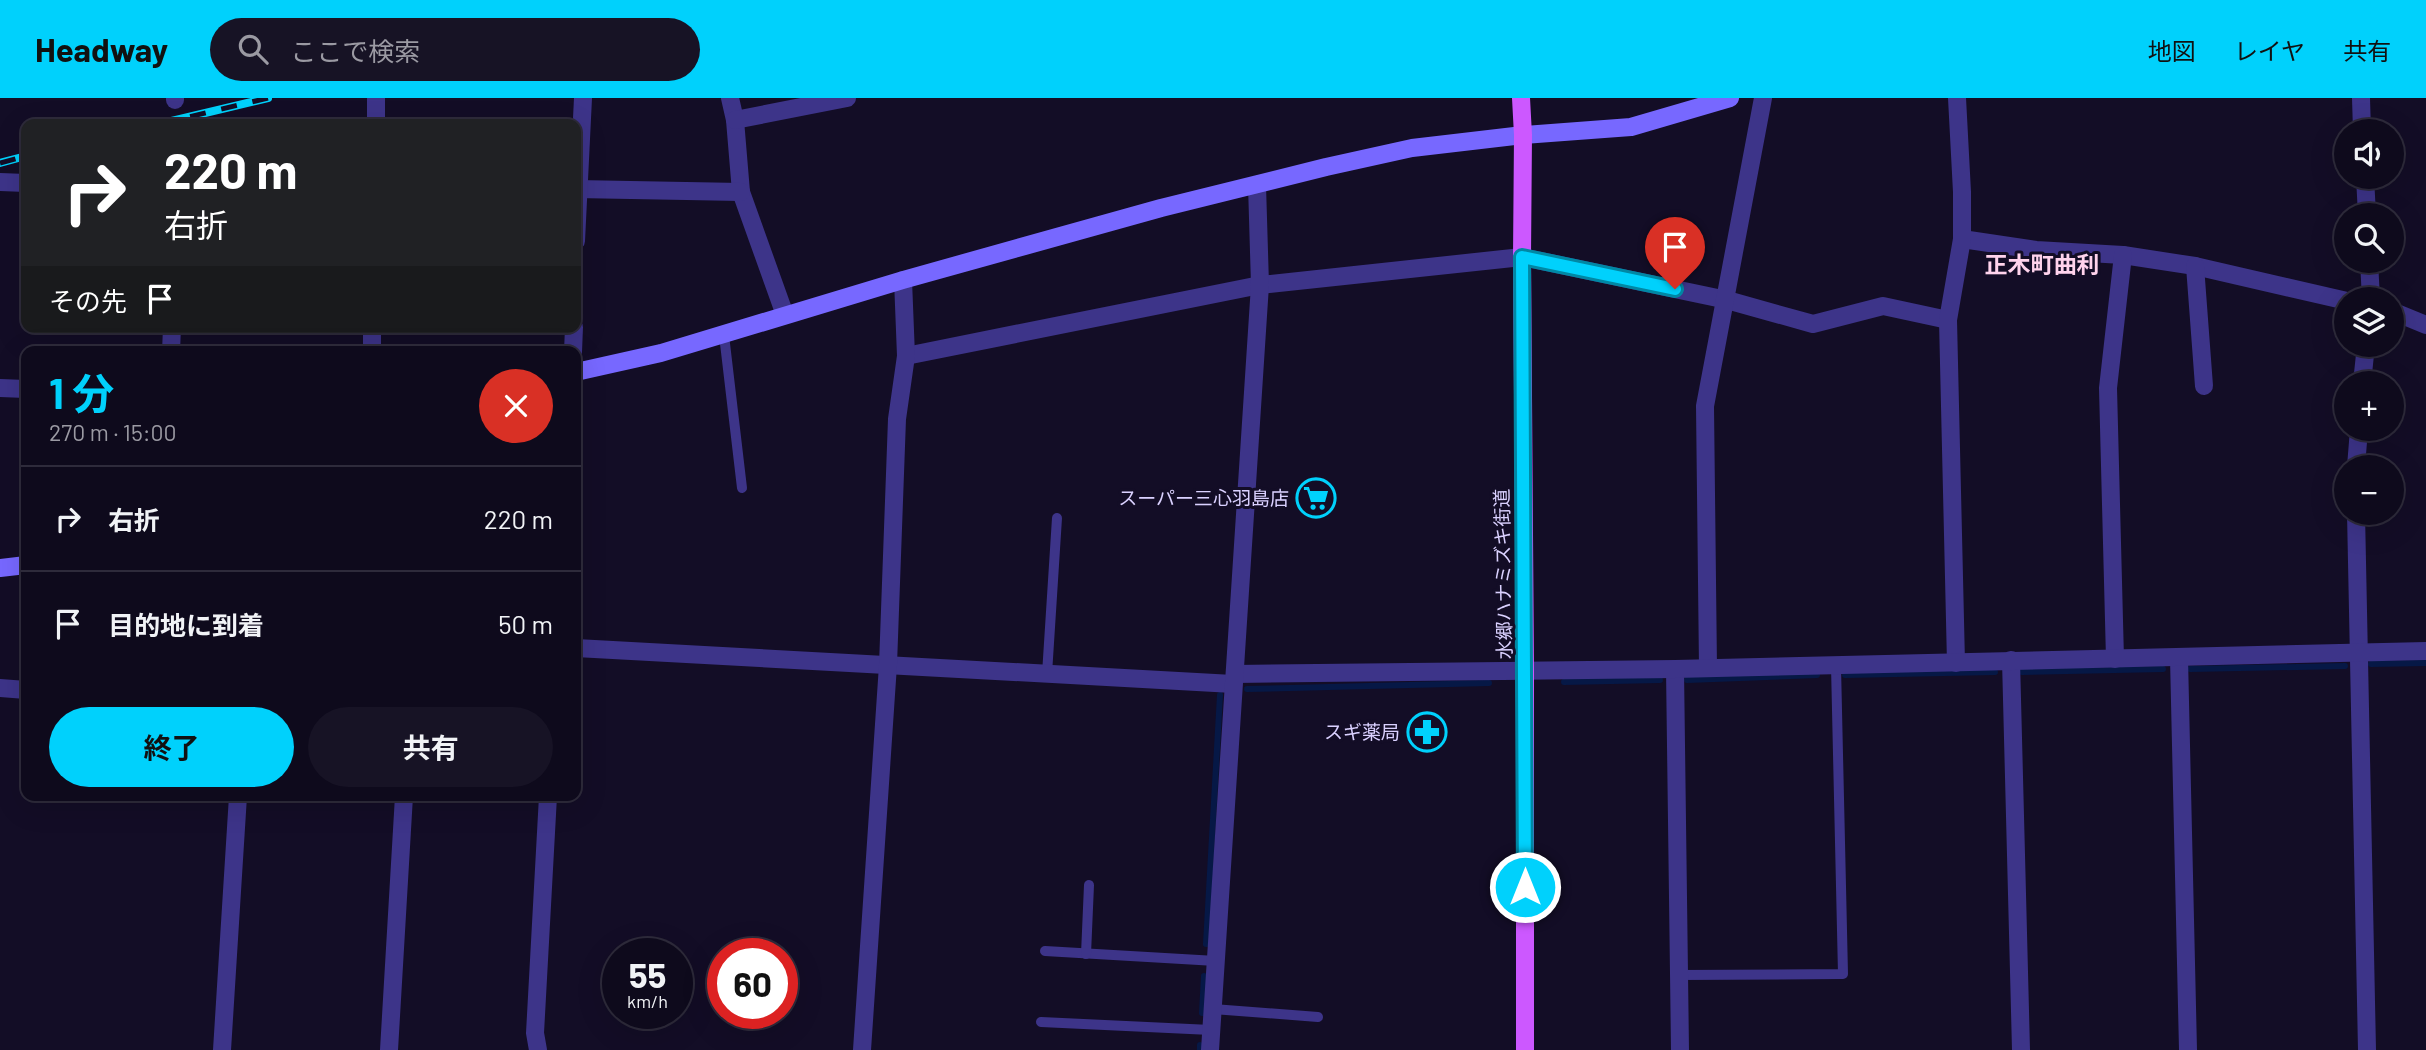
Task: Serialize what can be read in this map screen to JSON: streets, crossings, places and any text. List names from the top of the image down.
{
  "streets": {
    "main road": ["水郷ハナミズキ街道"]
  },
  "districts": ["正木町曲利"],
  "places": {
    "supermarket": ["スーパー三心羽島店"],
    "pharmacy": ["スギ薬局"]
  },
  "page": {
    "header": "Headway",
    "search": "ここで検索",
    "nav": ["地図", "レイヤ", "共有"],
    "map_buttons": ["+", "−"],
    "turn": ["220 m", "右折"],
    "then": "その先",
    "heading": ["1 分", "270 m · 15:00"],
    "list": [
      {
        "name": "右折",
        "value": "220 m"
      },
      {
        "name": "目的地に到着",
        "value": "50 m"
      }
    ],
    "buttons": ["終了", "共有"],
    "speed": "55 km/h",
    "limit": "60"
  }
}
